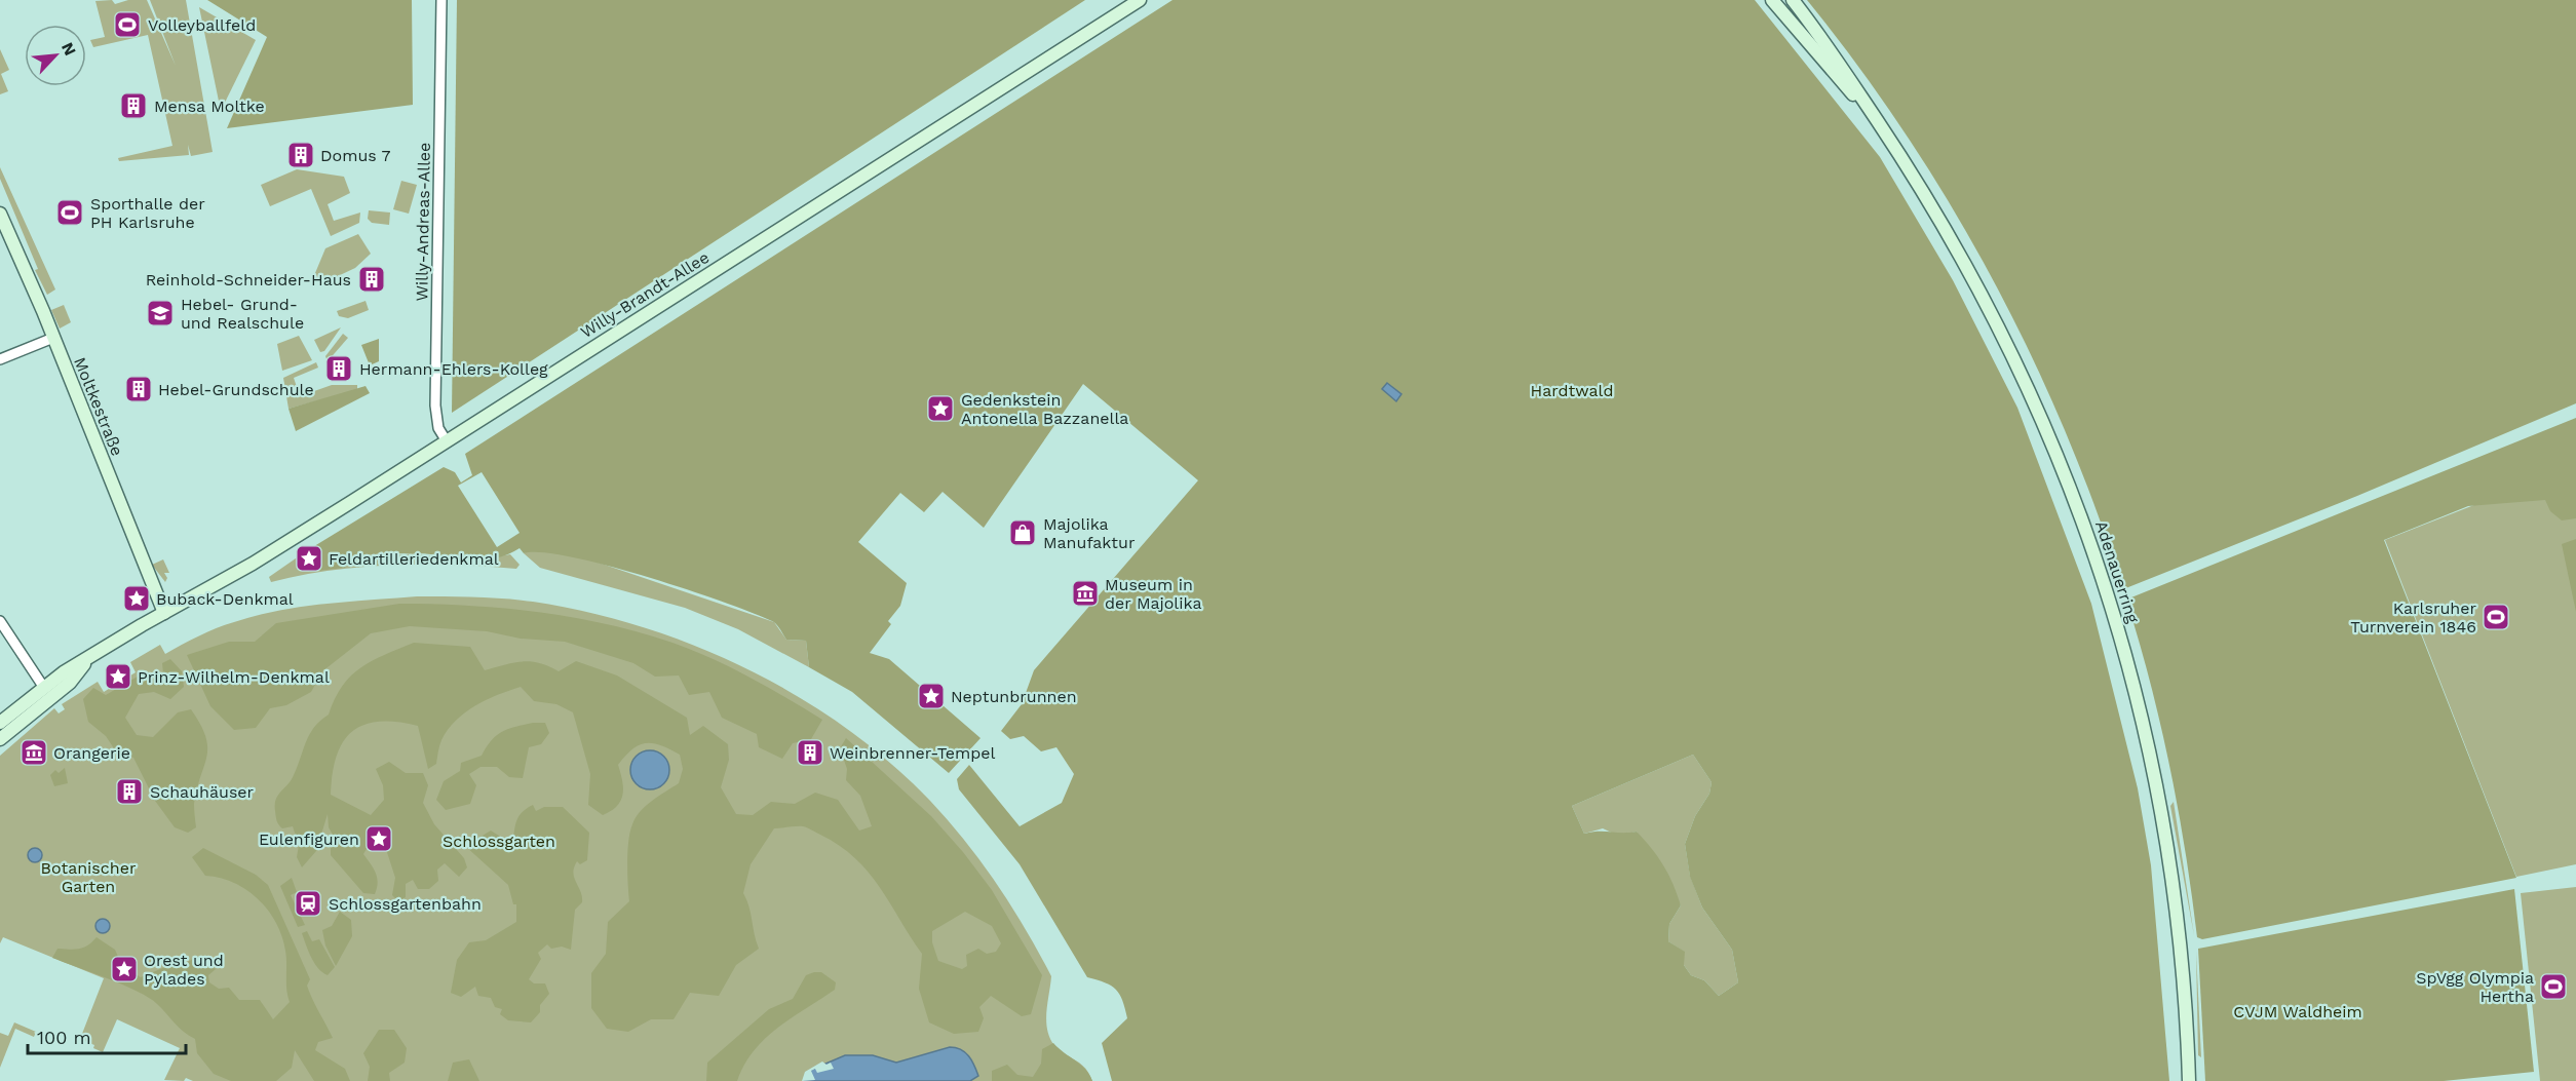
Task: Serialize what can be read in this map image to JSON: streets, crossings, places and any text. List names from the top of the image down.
{
  "streets": {
    "main road": ["Willy-Brandt-Allee", "Moltkestraße", "Adenauerring"],
    "street": ["Willy-Andreas-Allee"]
  },
  "crossings": [
    ["Willy-Andreas-Allee", "Willy-Brandt-Allee"],
    ["Willy-Brandt-Allee", "Moltkestraße"]
  ],
  "parks": [
    "Hardtwald",
    "Schlossgarten",
    "Botanischer Garten",
    "CVJM Waldheim"
  ],
  "places": {
    "sports": [
      "Volleyballfeld",
      "Sporthalle der PH Karlsruhe",
      "Karlsruher Turnverein 1846",
      "SpVgg Olympia Hertha"
    ],
    "building": [
      "Mensa Moltke",
      "Domus 7",
      "Reinhold-Schneider-Haus",
      "Hermann-Ehlers-Kolleg",
      "Hebel-Grundschule",
      "Weinbrenner-Tempel",
      "Schauhäuser"
    ],
    "school or university": ["Hebel- Grund- und Realschule"],
    "place": [
      "Gedenkstein Antonella Bazzanella",
      "Feldartilleriedenkmal",
      "Buback-Denkmal",
      "Prinz-Wilhelm-Denkmal",
      "Neptunbrunnen",
      "Eulenfiguren",
      "Orest und Pylades"
    ],
    "shop": ["Majolika Manufaktur"],
    "museum": ["Museum in der Majolika", "Orangerie"],
    "station": ["Schlossgartenbahn"]
  },
  "scale_bar": "100 m",
  "north": "top right"
}
